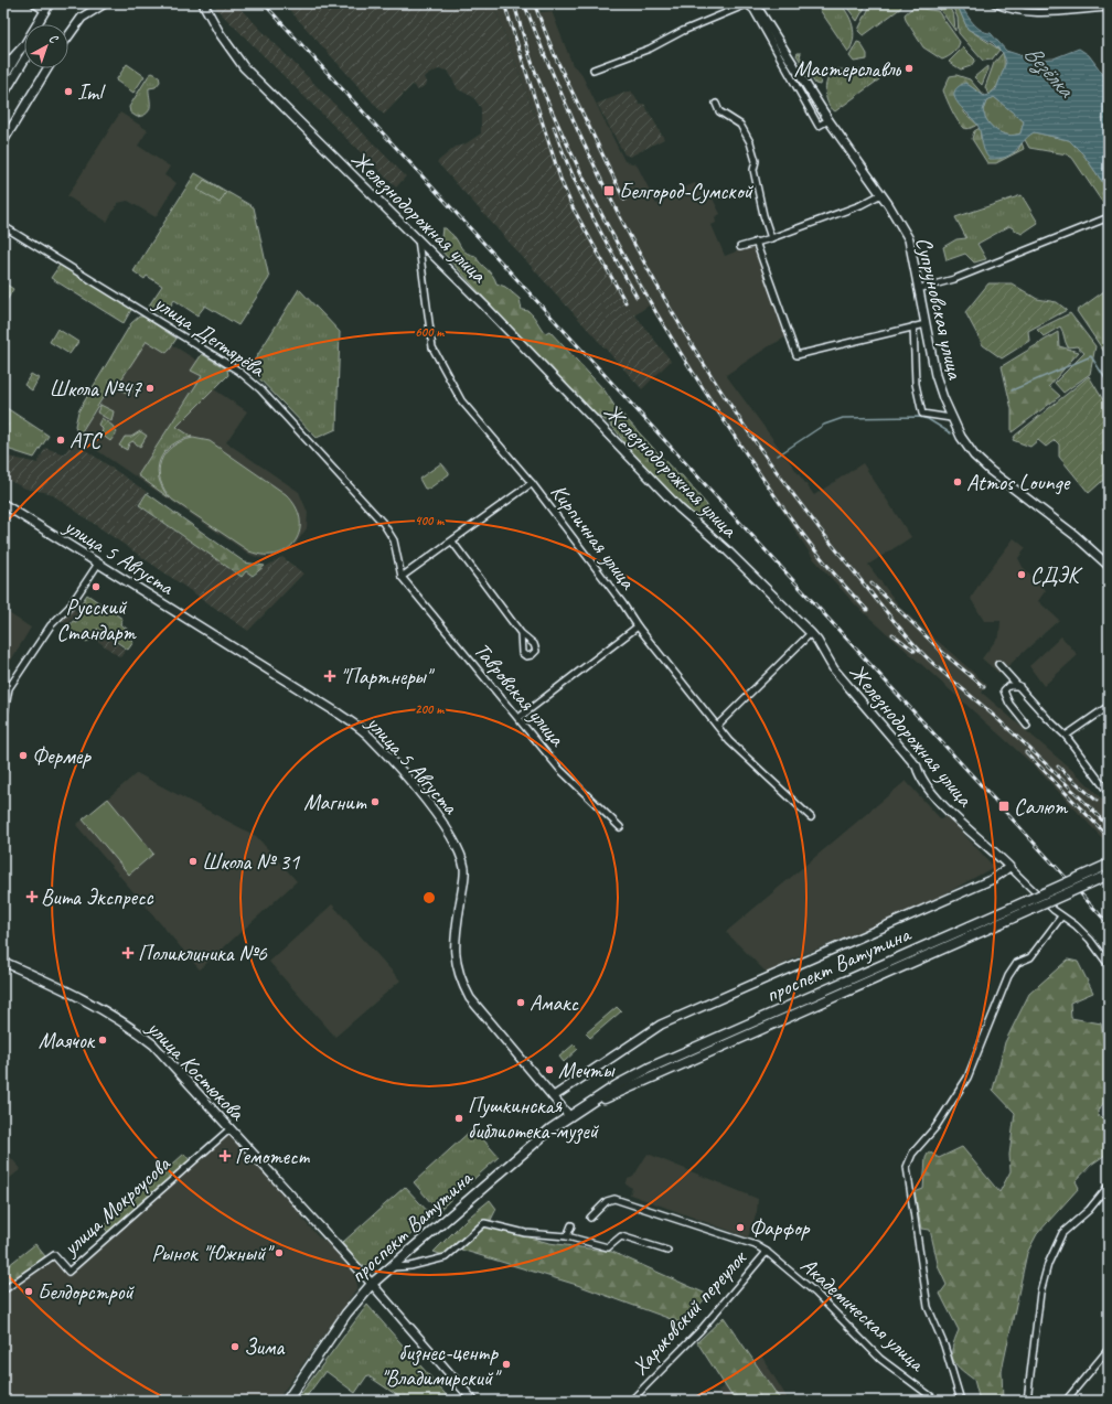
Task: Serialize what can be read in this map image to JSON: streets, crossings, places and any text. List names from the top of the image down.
{
  "streets": {
    "main road": ["проспект Ватутина"],
    "street": [
      "Железнодорожная улица",
      "Супруновская улица",
      "улица Дегтярёва",
      "Кирпичная улица",
      "улица 5 Августа",
      "Тавровская улица",
      "улица Костюкова",
      "улица Мокроусова",
      "Харьковский переулок",
      "Академическая улица"
    ]
  },
  "crossings": [
    ["Железнодорожная улица", "Кирпичная улица"],
    ["улица Дегтярёва", "Тавровская улица"],
    ["улица 5 Августа", "проспект Ватутина"],
    ["проспект Ватутина", "улица Костюкова"],
    ["улица Костюкова", "улица Мокроусова"],
    ["Харьковский переулок", "Академическая улица"]
  ],
  "water": ["Везёлка"],
  "places": {
    "other": [
      "Мастерславль",
      "Iml",
      "Школа №47",
      "АТС",
      "Atmos Lounge",
      "СДЭК",
      "Русский Стандарт",
      "Фермер",
      "Магнит",
      "Школа № 31",
      "Амакс",
      "Маячок",
      "Мечты",
      "Пушкинская библиотека-музей",
      "Фарфор",
      "Рынок \"Южный\"",
      "Белдорстрой",
      "Зима",
      "бизнес-центр \"Владимирский\""
    ],
    "transit": ["Белгород-Сумской", "Салют"],
    "health": [
      "\"Партнеры\"",
      "Вита Экспресс",
      "Поликлиника №6",
      "Гемотест"
    ]
  },
  "north": "top right",
  "rings": ["600 m", "400 m", "200 m"]
}
